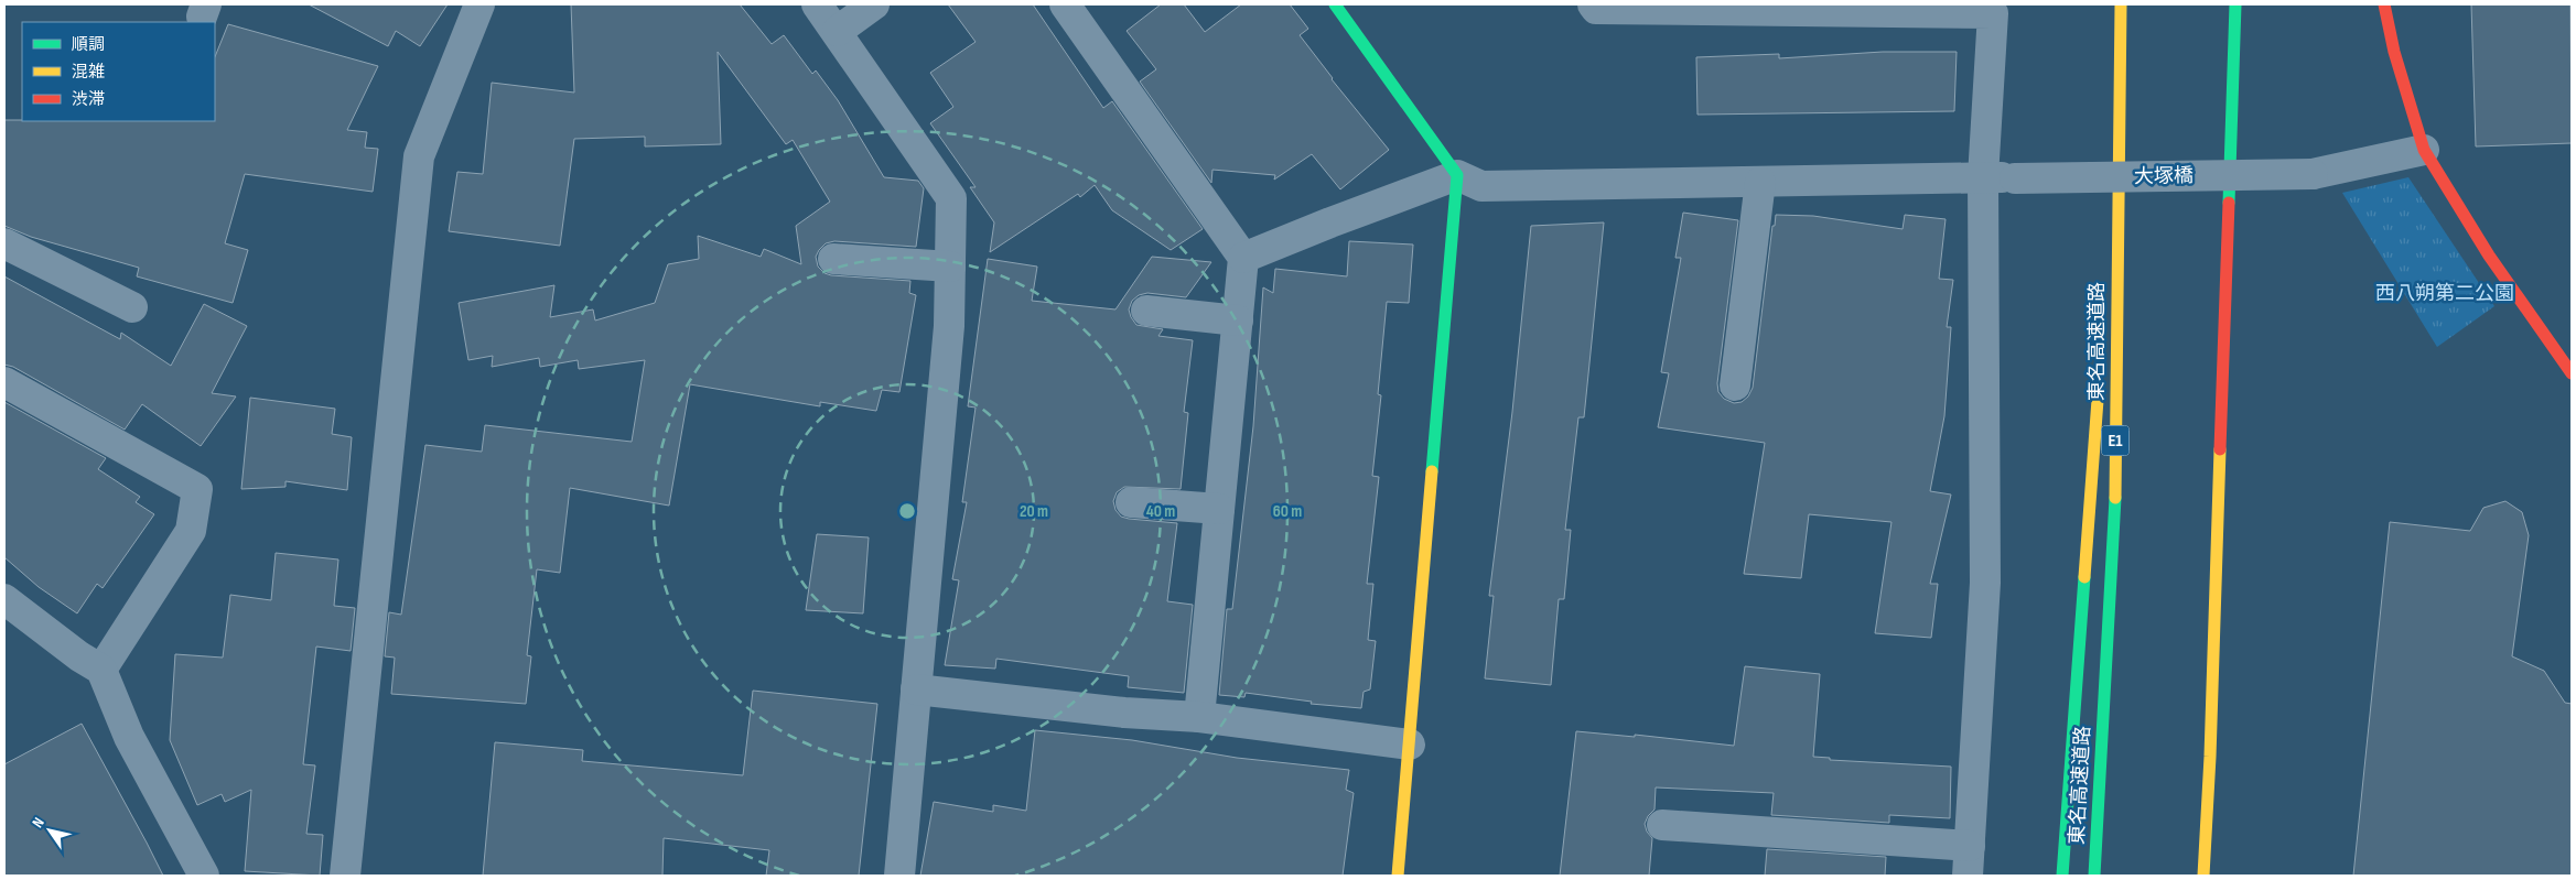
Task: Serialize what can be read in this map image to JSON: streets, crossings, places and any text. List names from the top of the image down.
{
  "streets": {
    "main road": ["東名高速道路", "E1"],
    "street": ["大塚橋"]
  },
  "parks": ["西八朔第二公園"],
  "legend": ["順調", "混雑", "渋滞"],
  "north": "top left",
  "rings": ["20 m", "40 m", "60 m"]
}
